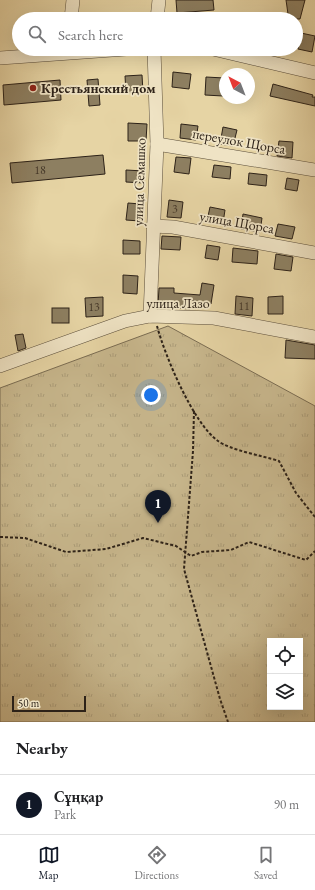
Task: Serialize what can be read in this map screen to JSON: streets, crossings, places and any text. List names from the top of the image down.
{
  "streets": {
    "street": [
      "переулок Щорса",
      "улица Семашко",
      "улица Щорса",
      "улица Лазо"
    ]
  },
  "crossings": [
    ["переулок Щорса", "улица Семашко"],
    ["улица Семашко", "улица Щорса"],
    ["улица Семашко", "улица Лазо"]
  ],
  "places": ["Крестьянский дом"],
  "house_numbers": [
    "18",
    "3",
    "11",
    "13"
  ],
  "scale_bar": "50 m",
  "north": "top left",
  "page": {
    "search": "Search here",
    "pins": "1",
    "scale": "50 m",
    "heading": "Nearby",
    "list": [
      {
        "mark": "1",
        "name": "Сұңқар",
        "note": "Park",
        "value": "90 m"
      }
    ],
    "nav": ["Map", "Directions", "Saved"]
  }
}
